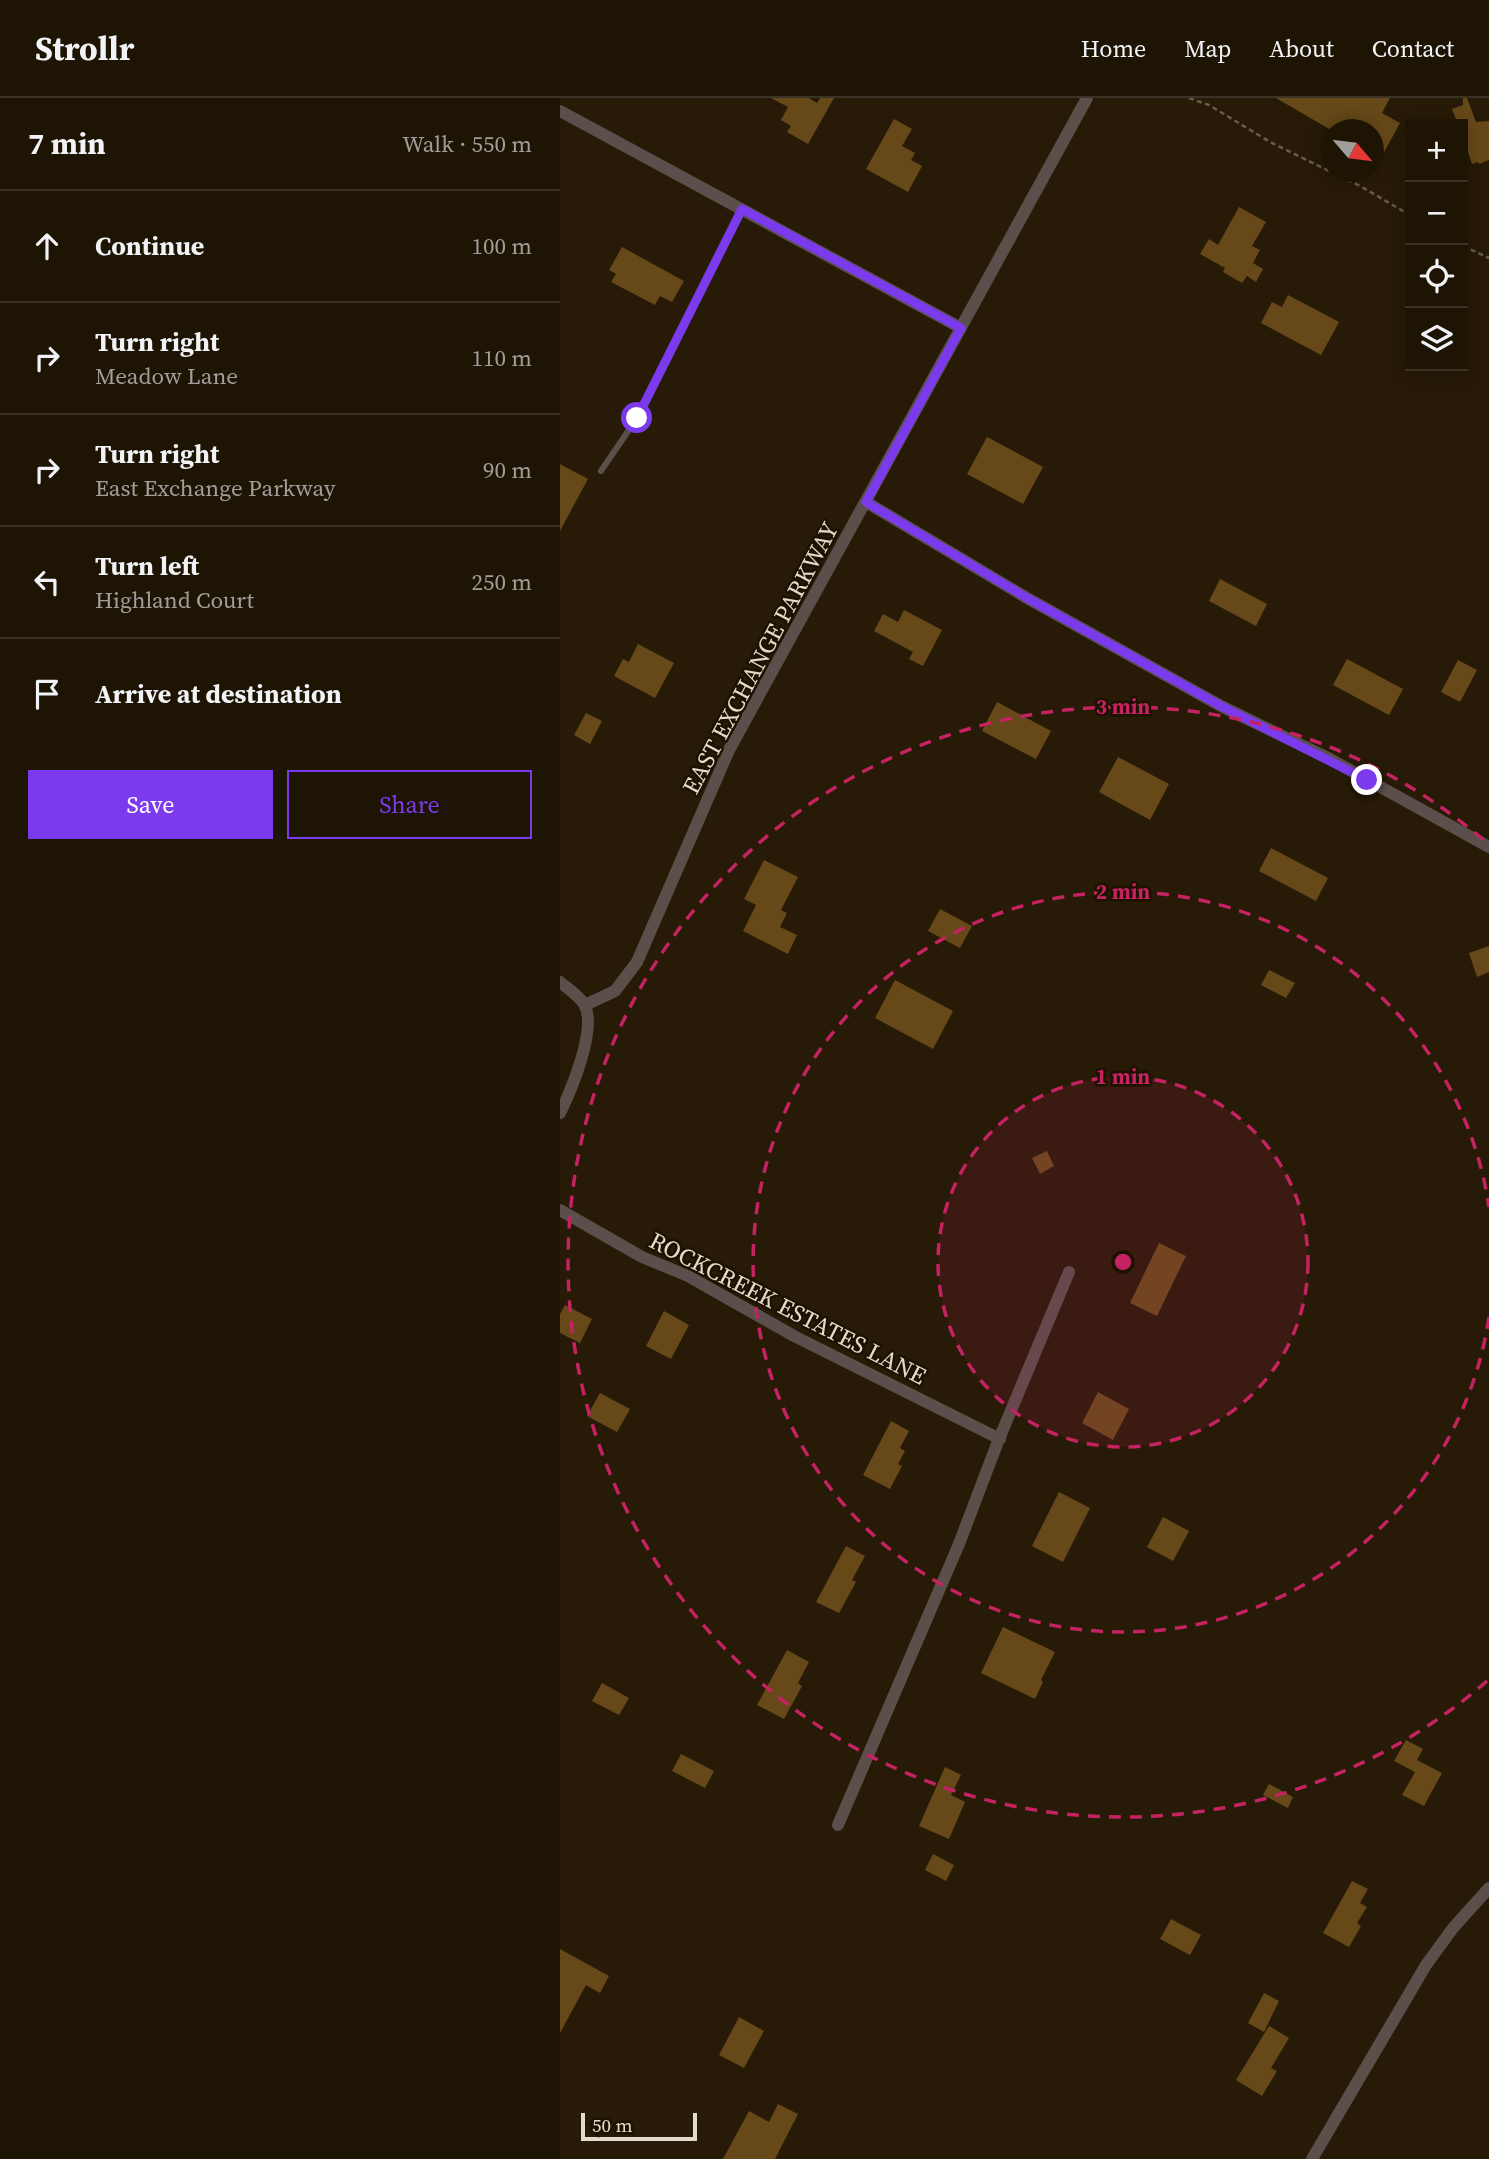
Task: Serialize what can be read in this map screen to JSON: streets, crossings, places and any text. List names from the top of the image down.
{
  "streets": {
    "street": ["EAST EXCHANGE PARKWAY", "ROCKCREEK ESTATES LANE"]
  },
  "scale_bar": "50 m",
  "north": "bottom right",
  "page": {
    "header": "Strollr",
    "nav": [
      "Home",
      "Map",
      "About",
      "Contact"
    ],
    "heading": ["7 min", "Walk · 550 m"],
    "map_buttons": ["+", "−"],
    "list": [
      ["Continue", "100 m"],
      ["Turn right", "Meadow Lane", "110 m"],
      ["Turn right", "East Exchange Parkway", "90 m"],
      ["Turn left", "Highland Court", "250 m"],
      "Arrive at destination"
    ],
    "buttons": ["Save", "Share"],
    "scale": "50 m"
  },
  "rings": ["3 min", "2 min", "1 min"]
}
